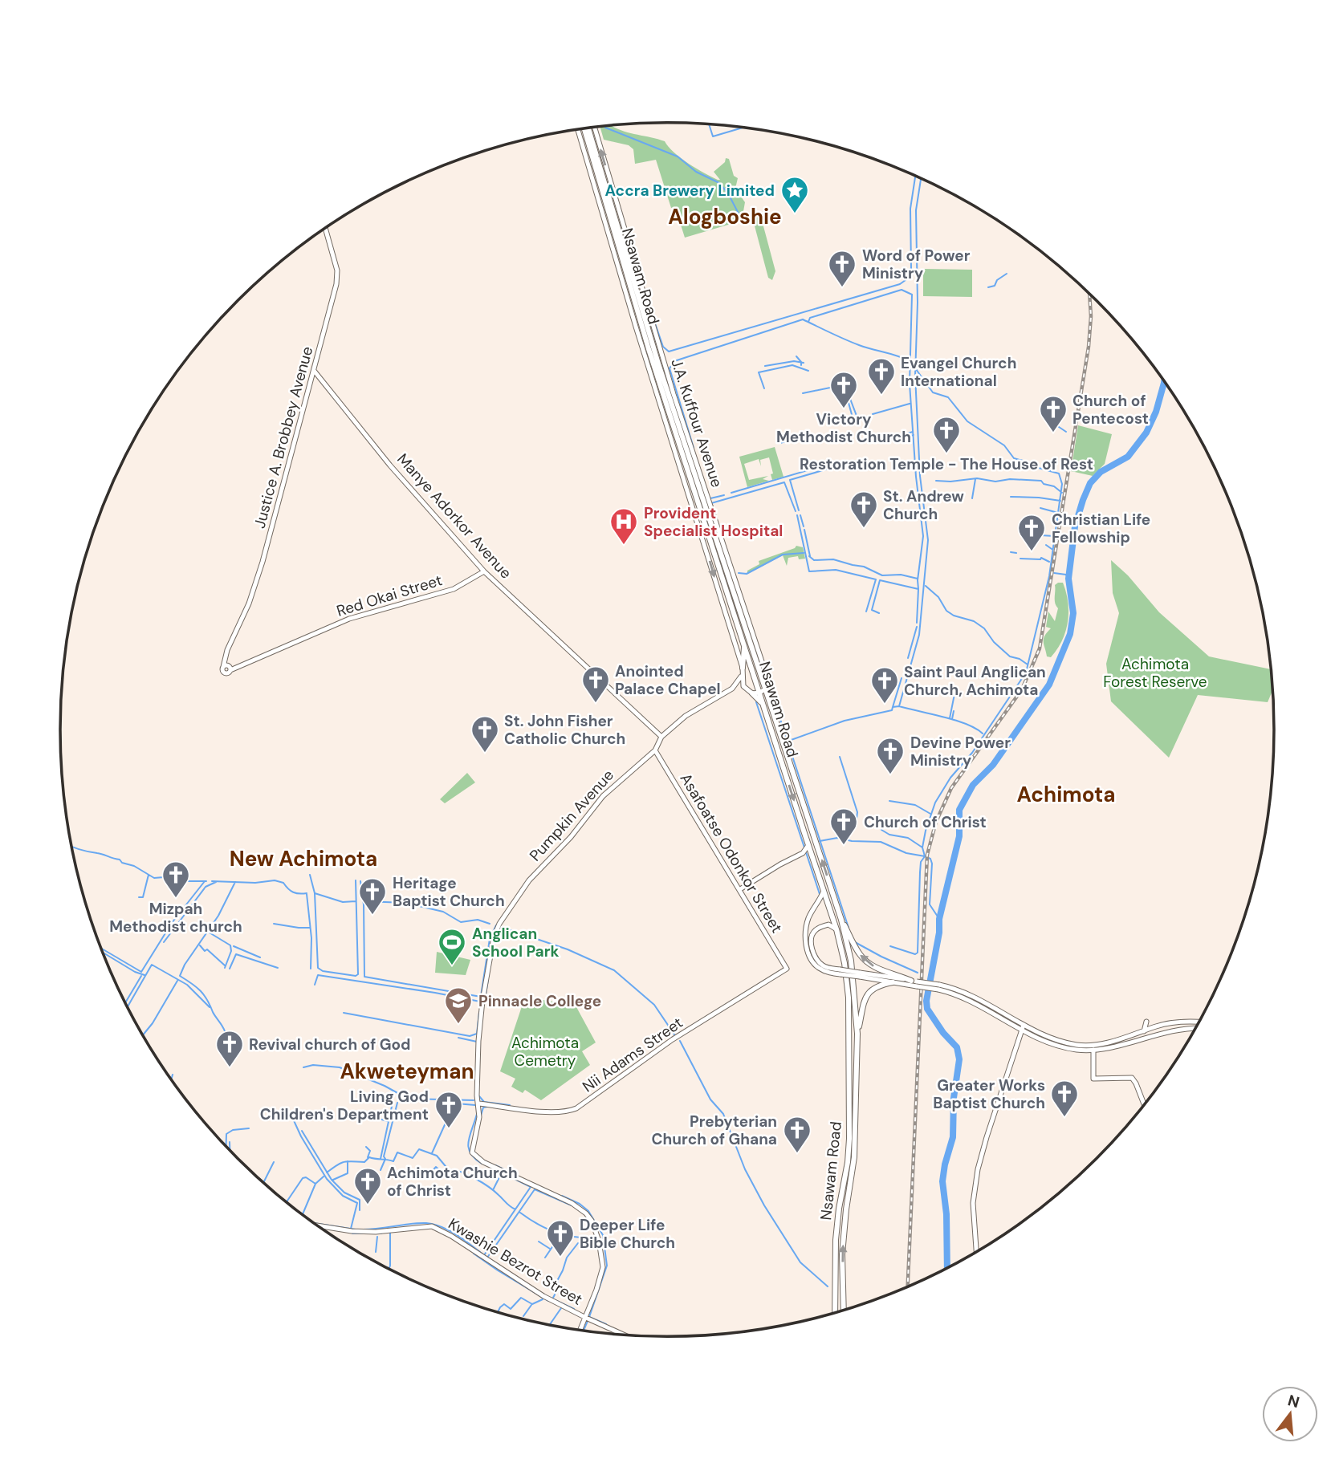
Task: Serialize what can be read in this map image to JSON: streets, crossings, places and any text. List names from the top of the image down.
{
  "streets": {
    "highway": ["Nsawam Road"],
    "street": [
      "J.A. Kuffour Avenue",
      "Justice A. Brobbey Avenue",
      "Manye Adorkor Avenue",
      "Red Okai Street",
      "Pumpkin Avenue",
      "Asafoatse Odonkor Street",
      "Nii Adams Street",
      "Kwashie Bezrot Street"
    ]
  },
  "crossings": [
    ["Justice A. Brobbey Avenue", "Manye Adorkor Avenue"],
    ["Justice A. Brobbey Avenue", "Red Okai Street"],
    ["Manye Adorkor Avenue", "Red Okai Street"],
    ["Manye Adorkor Avenue", "Pumpkin Avenue"],
    ["Pumpkin Avenue", "Asafoatse Odonkor Street"],
    ["Pumpkin Avenue", "Nii Adams Street"],
    ["Pumpkin Avenue", "Kwashie Bezrot Street"],
    ["Asafoatse Odonkor Street", "Nii Adams Street"]
  ],
  "districts": [
    "Alogboshie",
    "Achimota",
    "New Achimota",
    "Akweteyman"
  ],
  "parks": ["Achimota Forest Reserve", "Achimota Cemetry"],
  "places": {
    "place": ["Accra Brewery Limited"],
    "church": [
      "Word of Power Ministry",
      "Evangel Church International",
      "Victory Methodist Church",
      "Church of Pentecost",
      "Restoration Temple - The House of Rest",
      "St. Andrew Church",
      "Christian Life Fellowship",
      "Anointed Palace Chapel",
      "Saint Paul Anglican Church, Achimota",
      "St. John Fisher Catholic Church",
      "Devine Power Ministry",
      "Church of Christ",
      "Mizpah Methodist church",
      "Heritage Baptist Church",
      "Revival church of God",
      "Greater Works Baptist Church",
      "Living God Children's Department",
      "Prebyterian Church of Ghana",
      "Achimota Church of Christ",
      "Deeper Life Bible Church"
    ],
    "hospital": ["Provident Specialist Hospital"],
    "sports": ["Anglican School Park"],
    "school or university": ["Pinnacle College"]
  },
  "north": "top"
}
